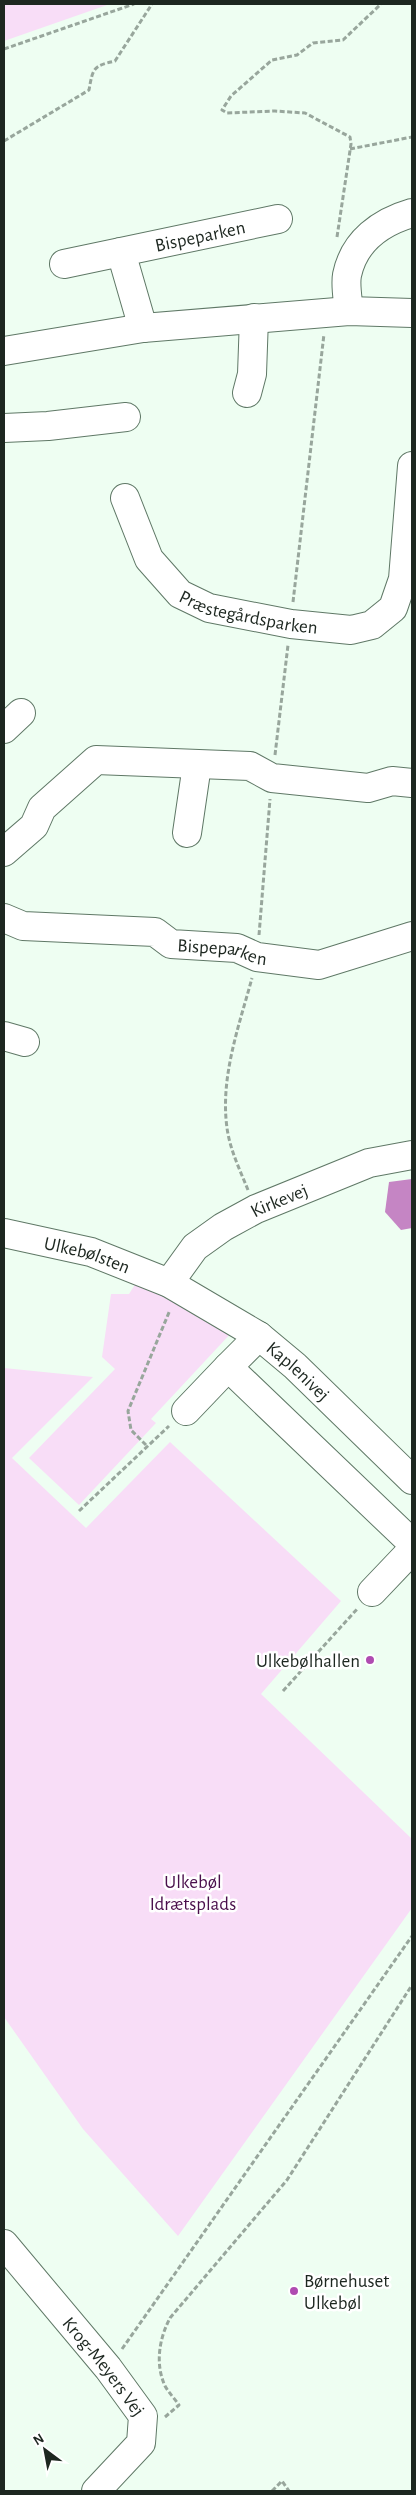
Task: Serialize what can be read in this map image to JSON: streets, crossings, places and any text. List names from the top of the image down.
{
  "streets": {
    "street": [
      "Bispeparken",
      "Præstegårdsparken",
      "Kirkevej",
      "Ulkebølsten",
      "Kaplenivej",
      "Krog-Meyers Vej"
    ]
  },
  "crossings": [
    ["Kirkevej", "Ulkebølsten"],
    ["Kirkevej", "Kaplenivej"],
    ["Ulkebølsten", "Kaplenivej"]
  ],
  "parks": ["Ulkebøl Idrætsplads"],
  "places": ["Ulkebølhallen", "Børnehuset Ulkebøl"],
  "north": "top left"
}
